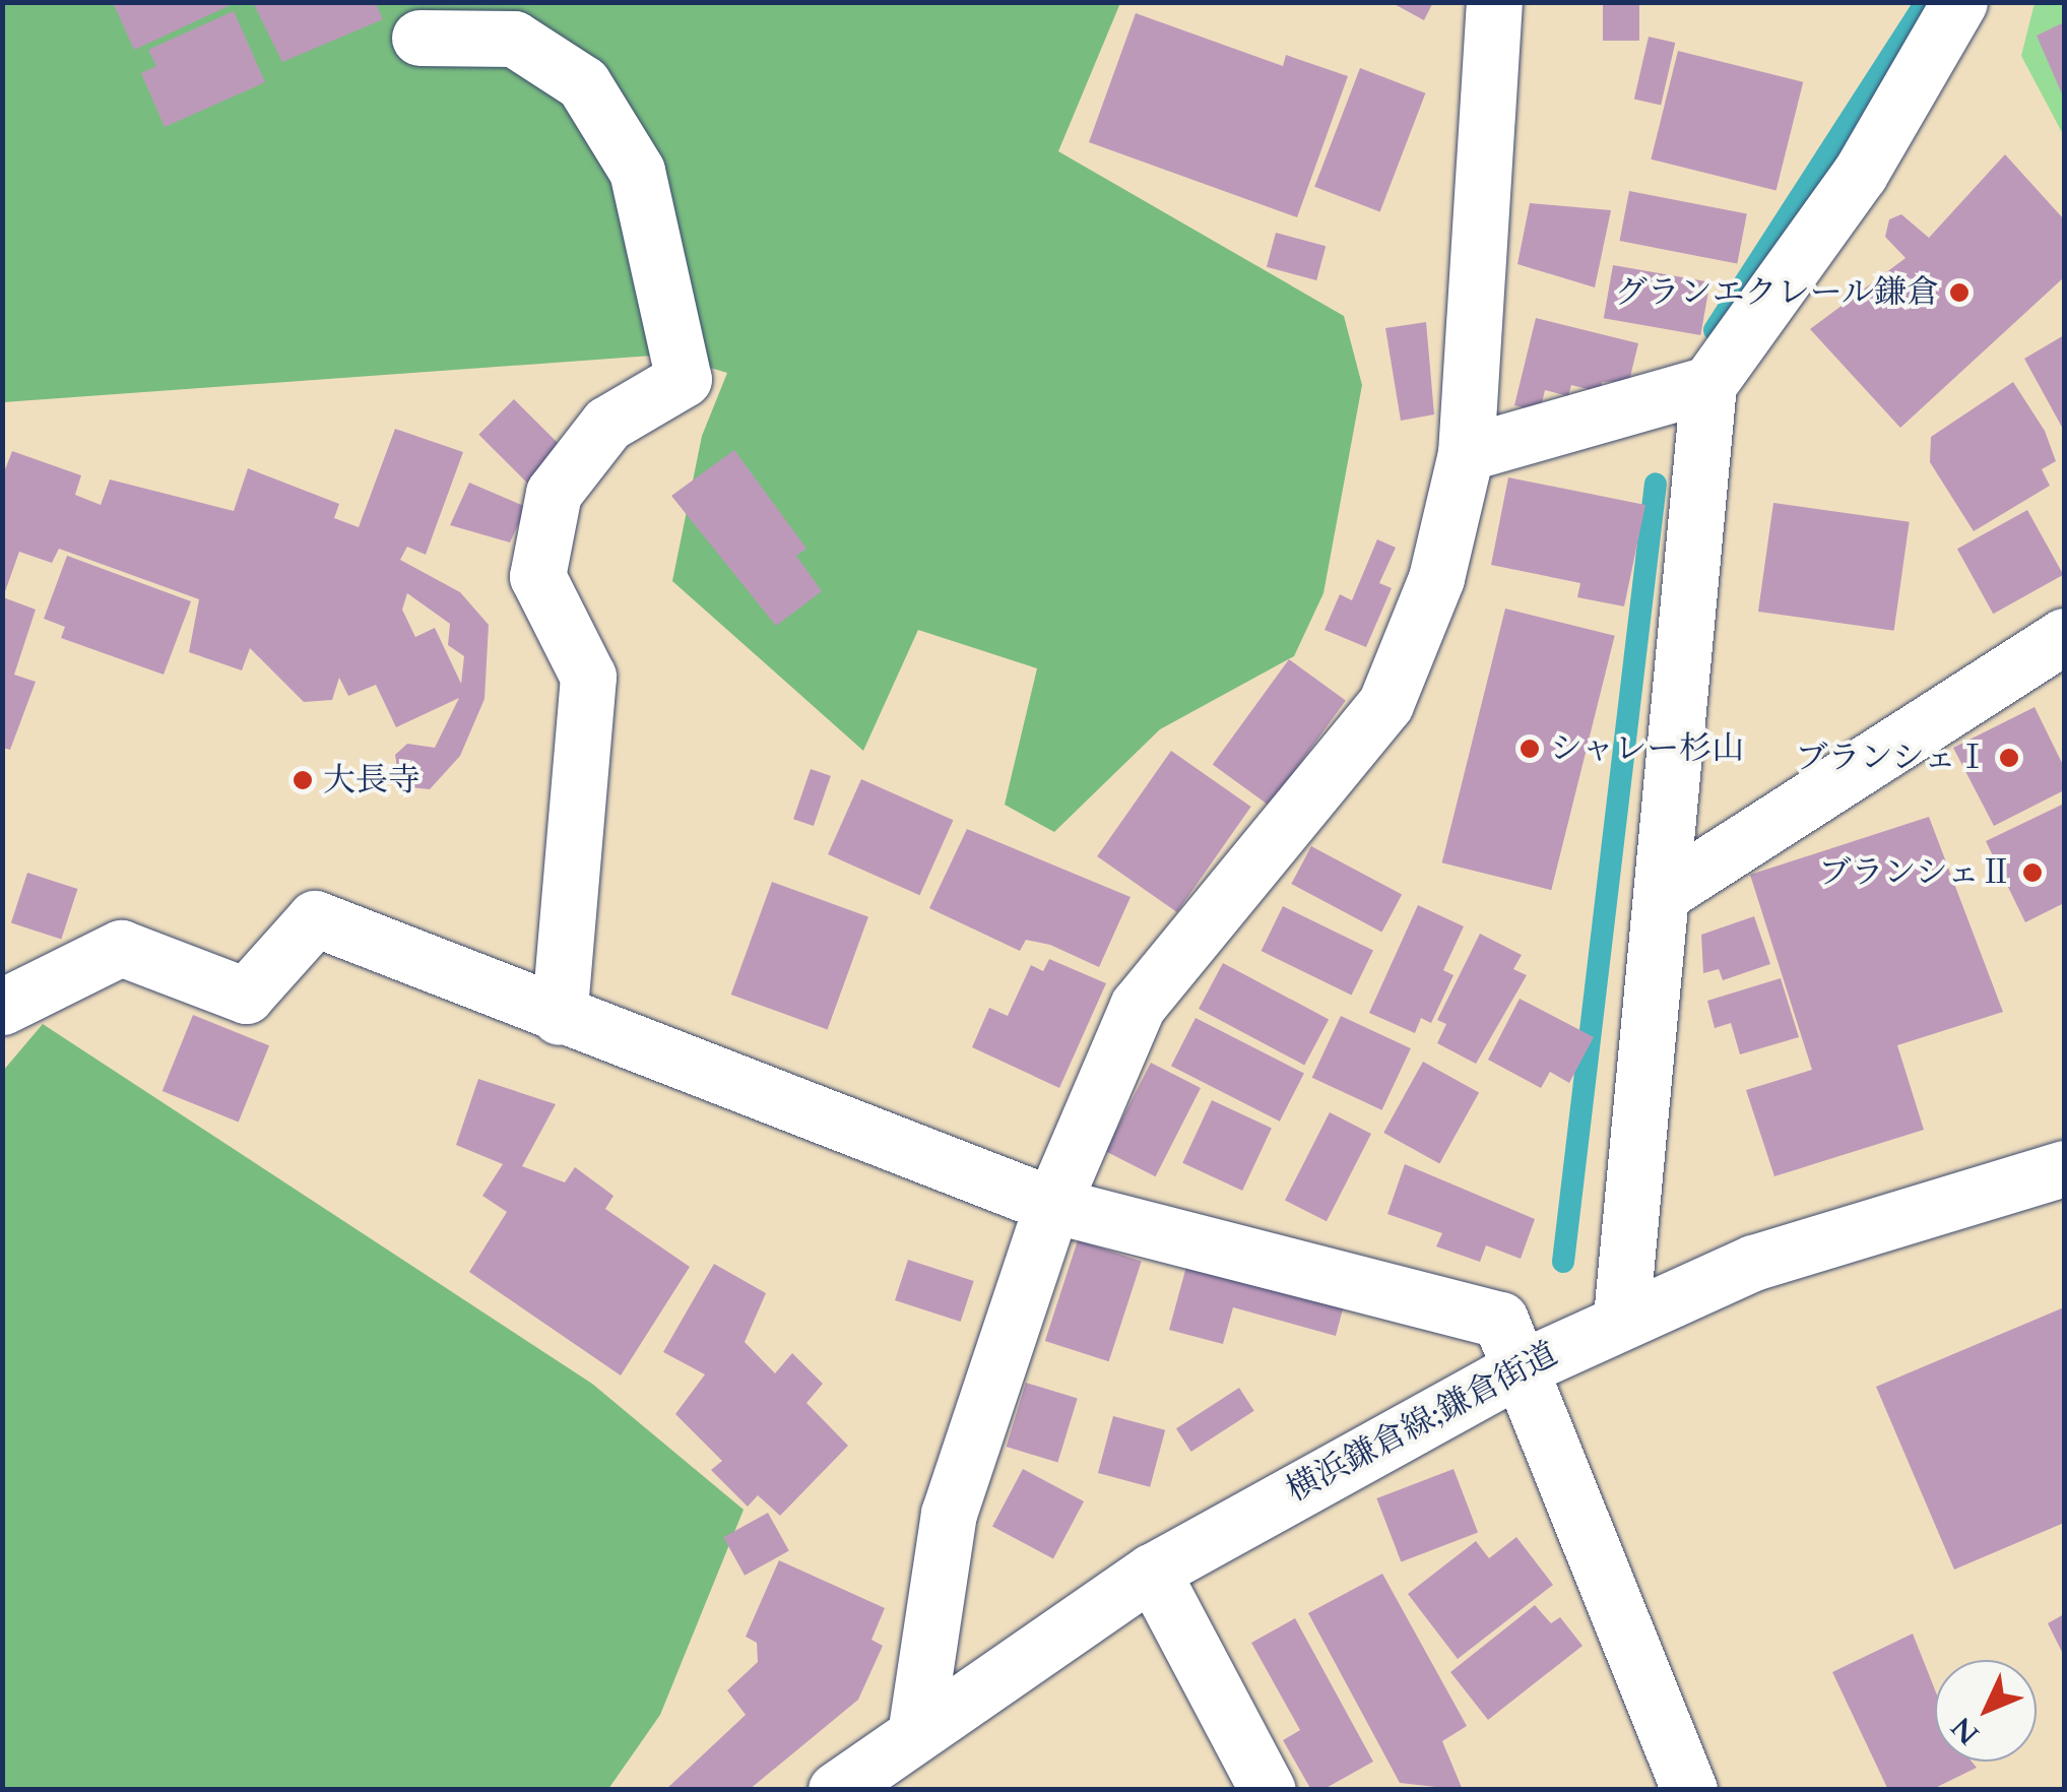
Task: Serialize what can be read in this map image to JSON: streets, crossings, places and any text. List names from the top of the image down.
{
  "streets": {
    "street": ["横浜鎌倉線;鎌倉街道"]
  },
  "places": [
    "グランエクレール鎌倉",
    "シャレー杉山",
    "ブランシェⅠ",
    "大長寺",
    "ブランシェⅡ"
  ],
  "north": "bottom left"
}
